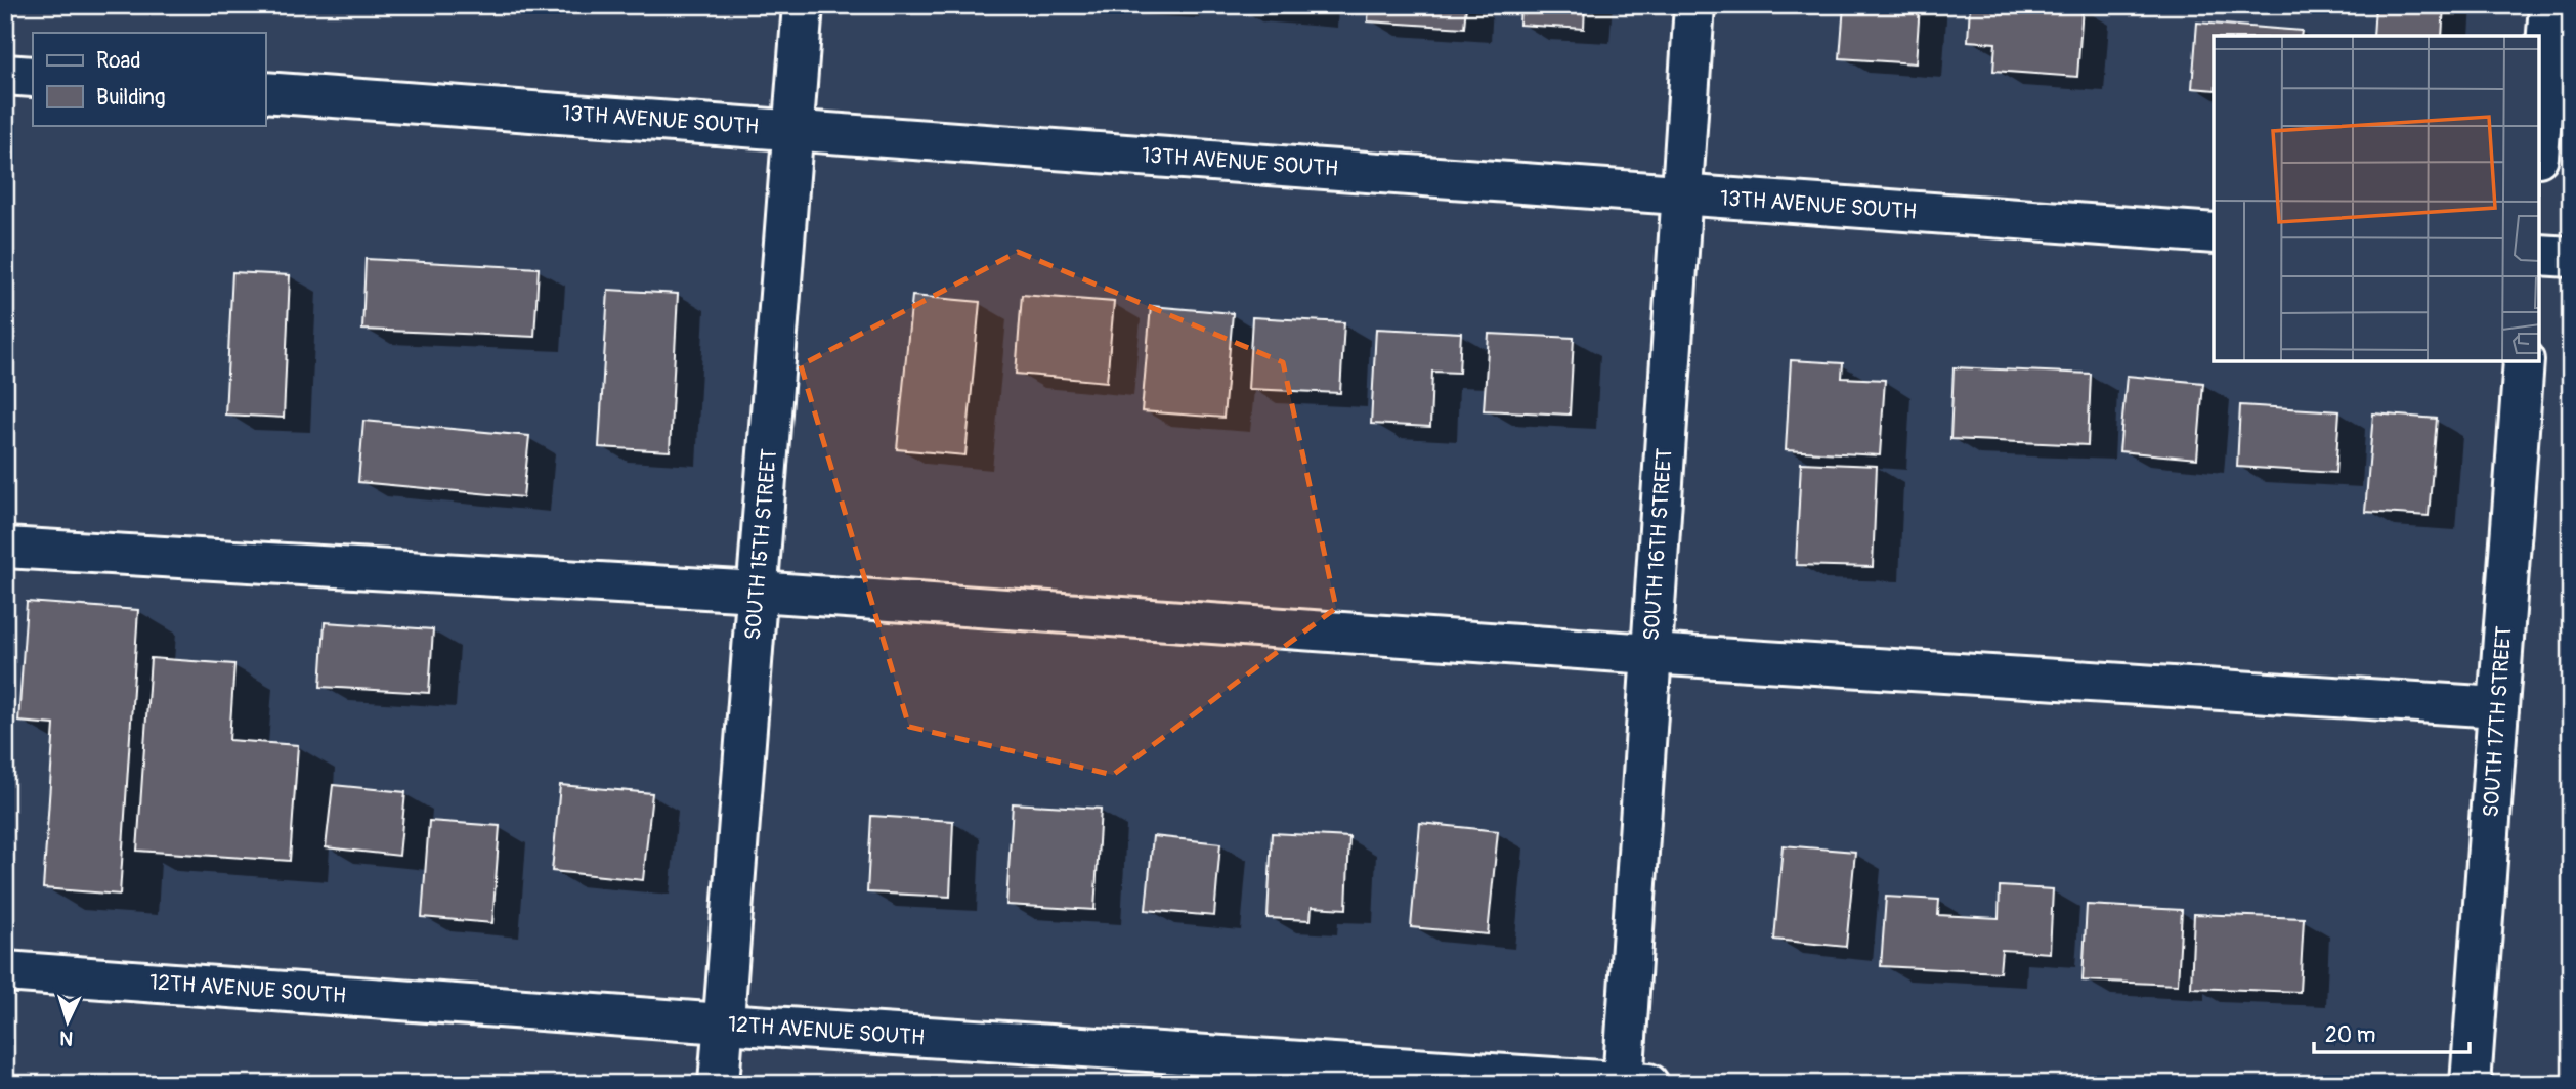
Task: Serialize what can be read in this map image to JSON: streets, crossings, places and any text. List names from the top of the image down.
{
  "streets": {
    "street": [
      "13TH AVENUE SOUTH",
      "SOUTH 15TH STREET",
      "SOUTH 16TH STREET",
      "SOUTH 17TH STREET",
      "12TH AVENUE SOUTH"
    ]
  },
  "crossings": [
    ["13TH AVENUE SOUTH", "SOUTH 15TH STREET"],
    ["13TH AVENUE SOUTH", "SOUTH 16TH STREET"],
    ["SOUTH 15TH STREET", "12TH AVENUE SOUTH"],
    ["SOUTH 16TH STREET", "12TH AVENUE SOUTH"]
  ],
  "legend": ["Road", "Building"],
  "scale_bar": "20 m",
  "north": "bottom"
}
